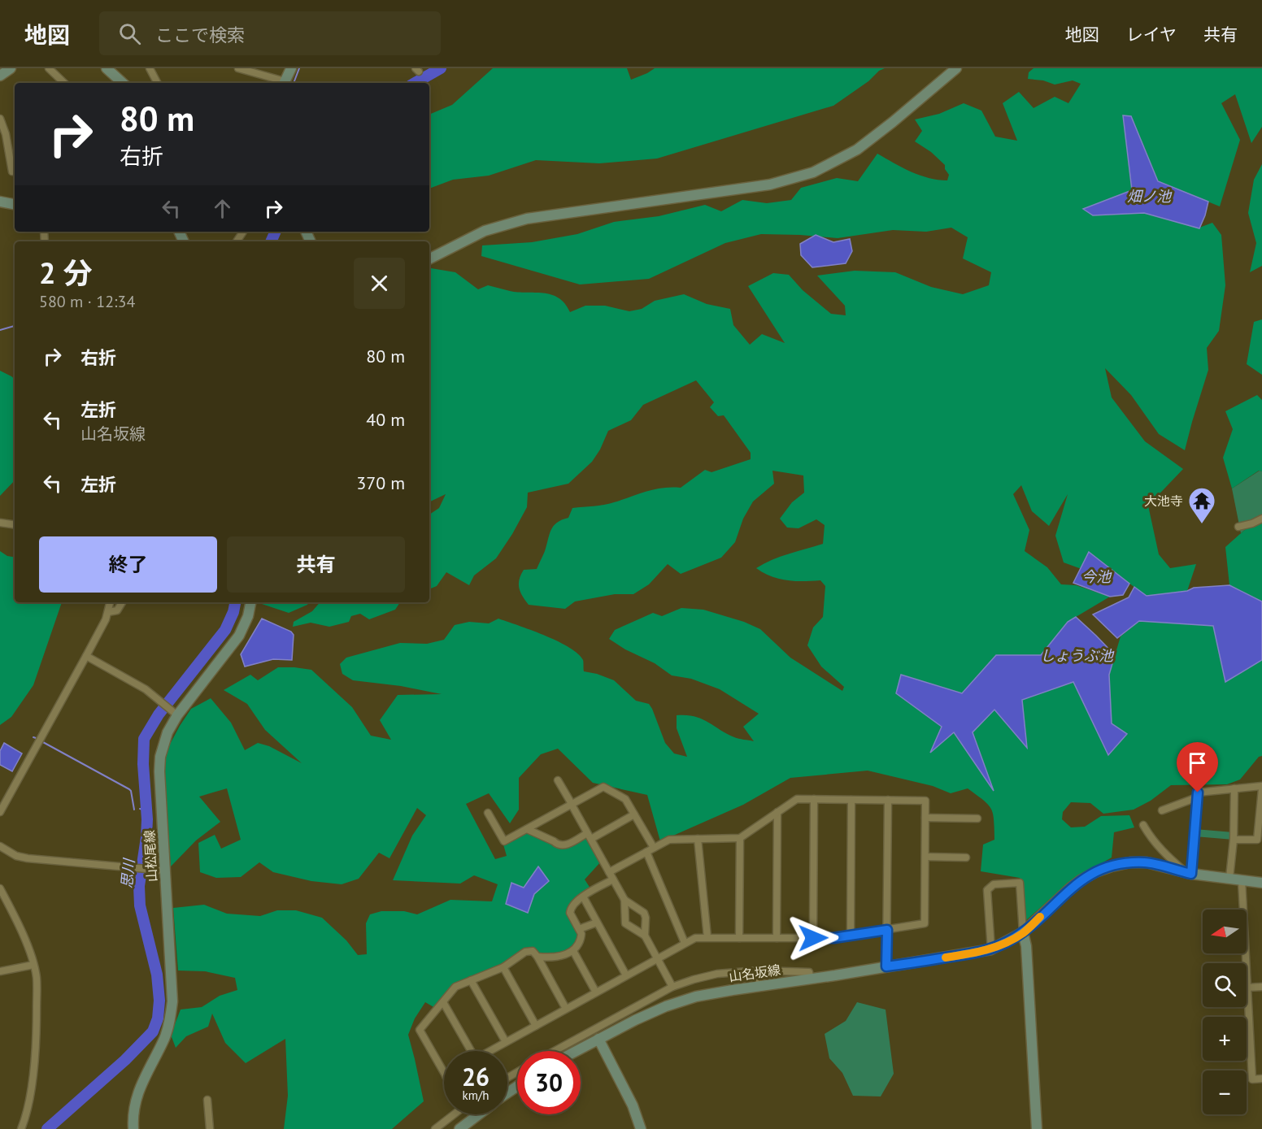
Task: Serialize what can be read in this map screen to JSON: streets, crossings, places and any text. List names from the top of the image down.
{
  "streets": {
    "main road": ["山松尾線", "山名坂線"]
  },
  "water": [
    "畑ノ池",
    "今池",
    "しょうぶ池",
    "思川"
  ],
  "places": {
    "temple": ["大池寺"]
  },
  "north": "left",
  "page": {
    "header": "地図",
    "search": "ここで検索",
    "nav": ["地図", "レイヤ", "共有"],
    "turn": ["80 m", "右折"],
    "heading": ["2 分", "580 m · 12:34"],
    "list": [
      {
        "name": "右折",
        "value": "80 m"
      },
      {
        "name": "左折",
        "note": "山名坂線",
        "value": "40 m"
      },
      {
        "name": "左折",
        "value": "370 m"
      }
    ],
    "buttons": ["終了", "共有"],
    "map_buttons": ["+", "−"],
    "speed": "26 km/h",
    "limit": "30"
  }
}
